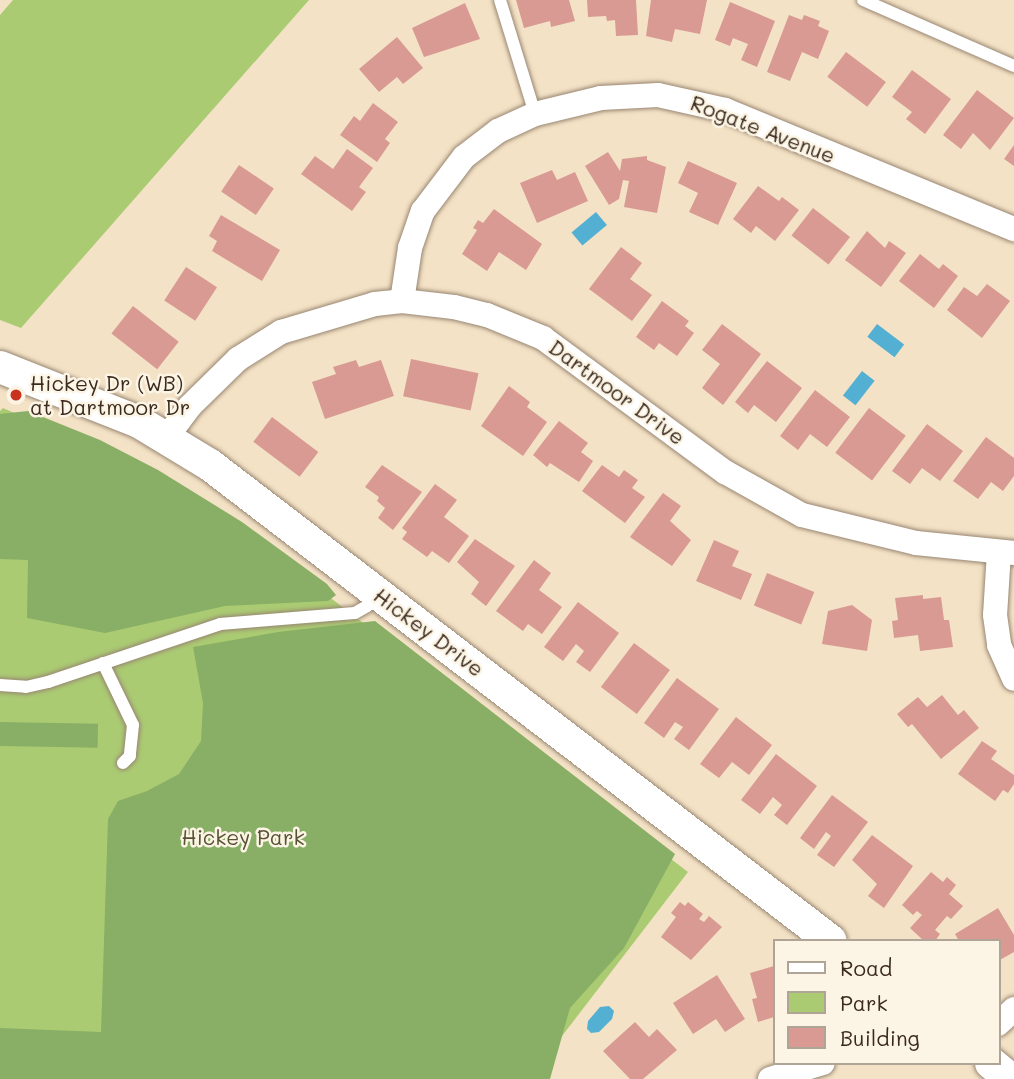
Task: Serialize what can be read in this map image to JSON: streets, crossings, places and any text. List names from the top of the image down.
{
  "streets": {
    "street": ["Rogate Avenue", "Dartmoor Drive", "Hickey Drive"]
  },
  "crossings": [
    ["Rogate Avenue", "Dartmoor Drive"],
    ["Dartmoor Drive", "Hickey Drive"]
  ],
  "parks": ["Hickey Park"],
  "places": ["Hickey Dr (WB) at Dartmoor Dr"],
  "legend": ["Road", "Park", "Building"]
}
